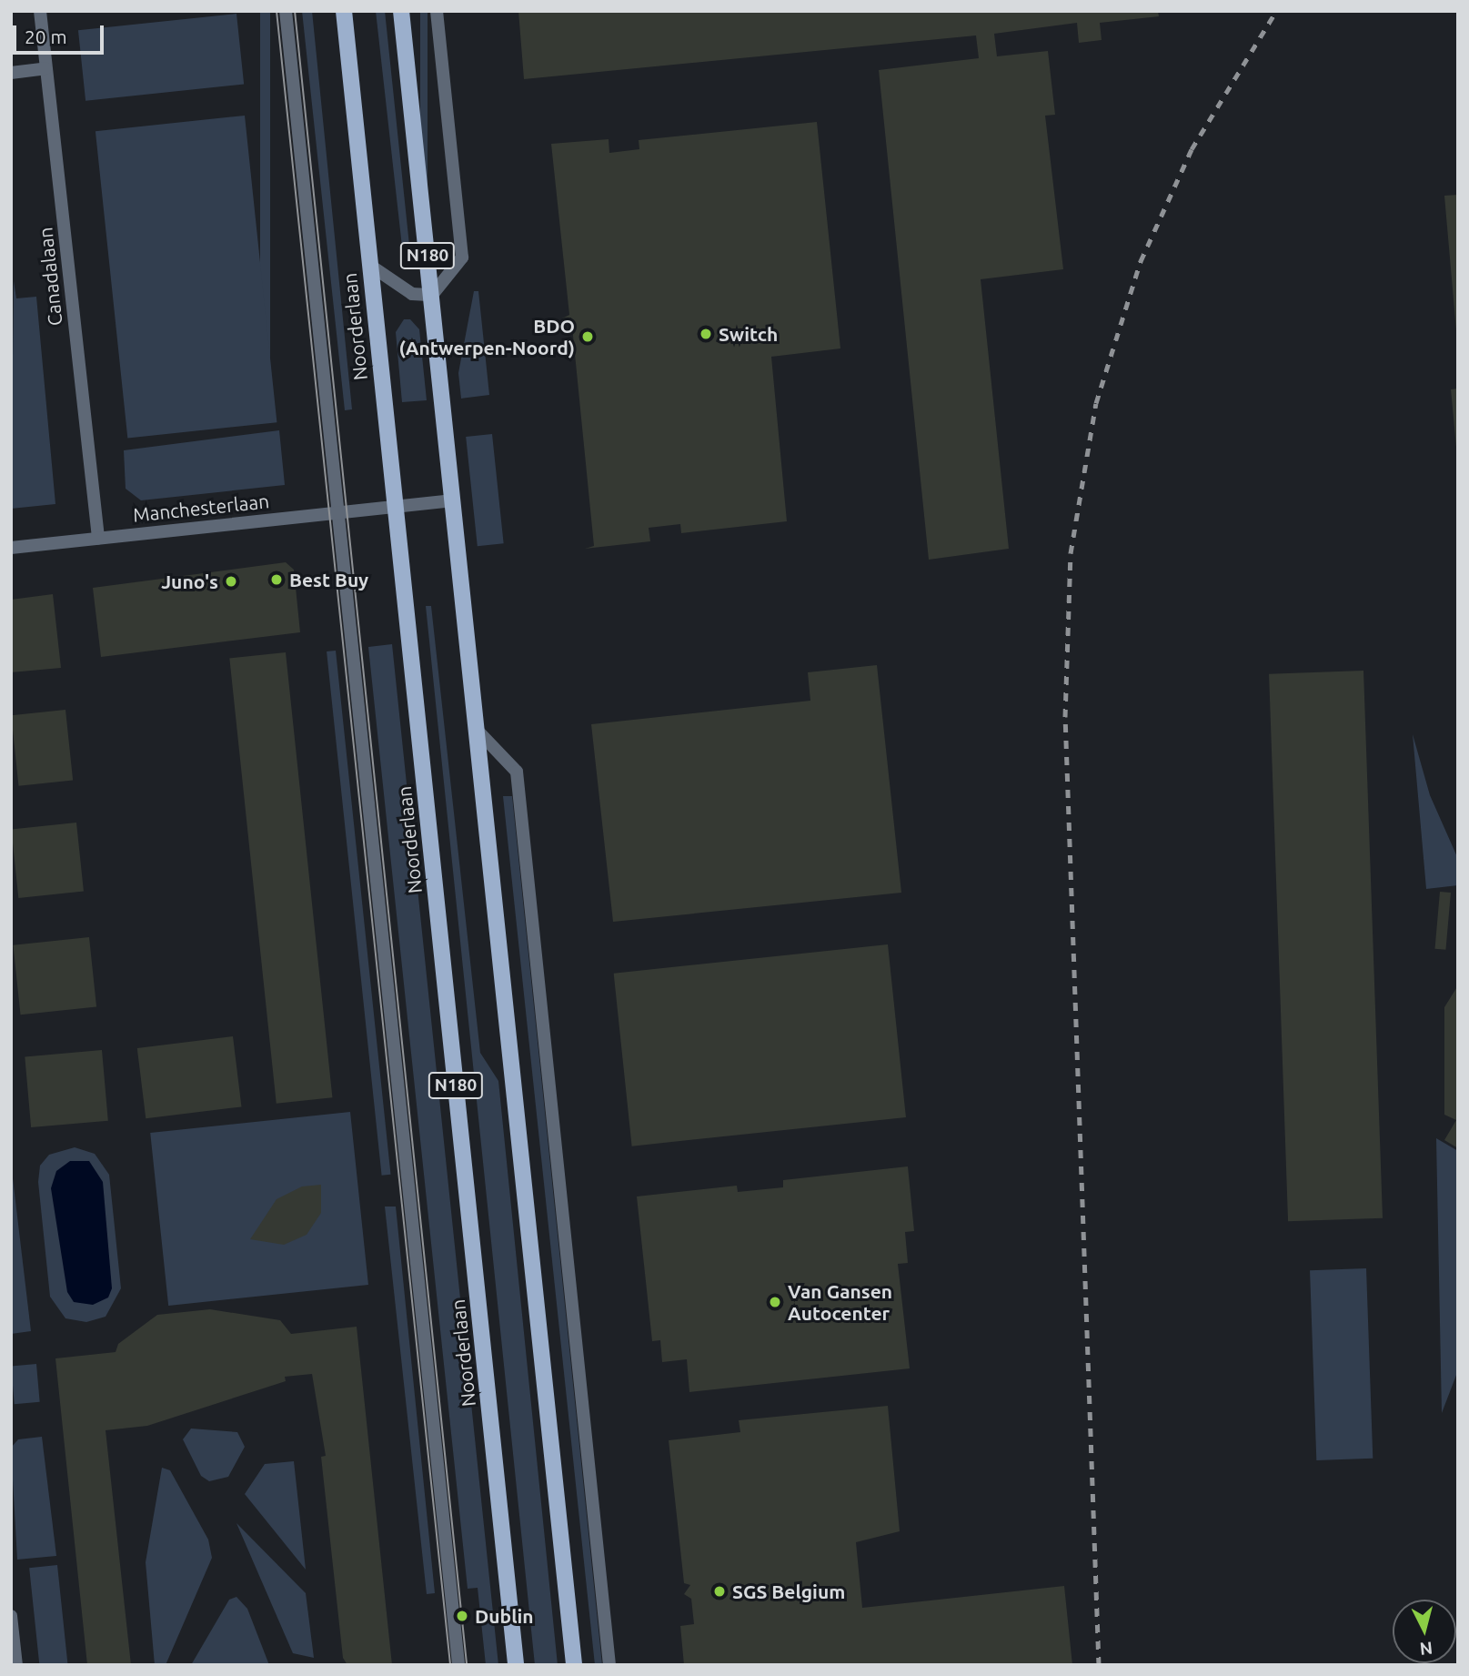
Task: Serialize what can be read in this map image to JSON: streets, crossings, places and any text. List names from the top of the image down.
{
  "streets": {
    "main road": ["N180", "Noorderlaan"],
    "street": ["Canadalaan", "Manchesterlaan"]
  },
  "crossings": [
    ["N180", "Manchesterlaan"],
    ["Canadalaan", "Manchesterlaan"],
    ["Noorderlaan", "Manchesterlaan"]
  ],
  "places": [
    "Switch",
    "BDO (Antwerpen-Noord)",
    "Best Buy",
    "Juno's",
    "Van Gansen Autocenter",
    "SGS Belgium",
    "Dublin"
  ],
  "scale_bar": "20 m",
  "north": "bottom"
}
